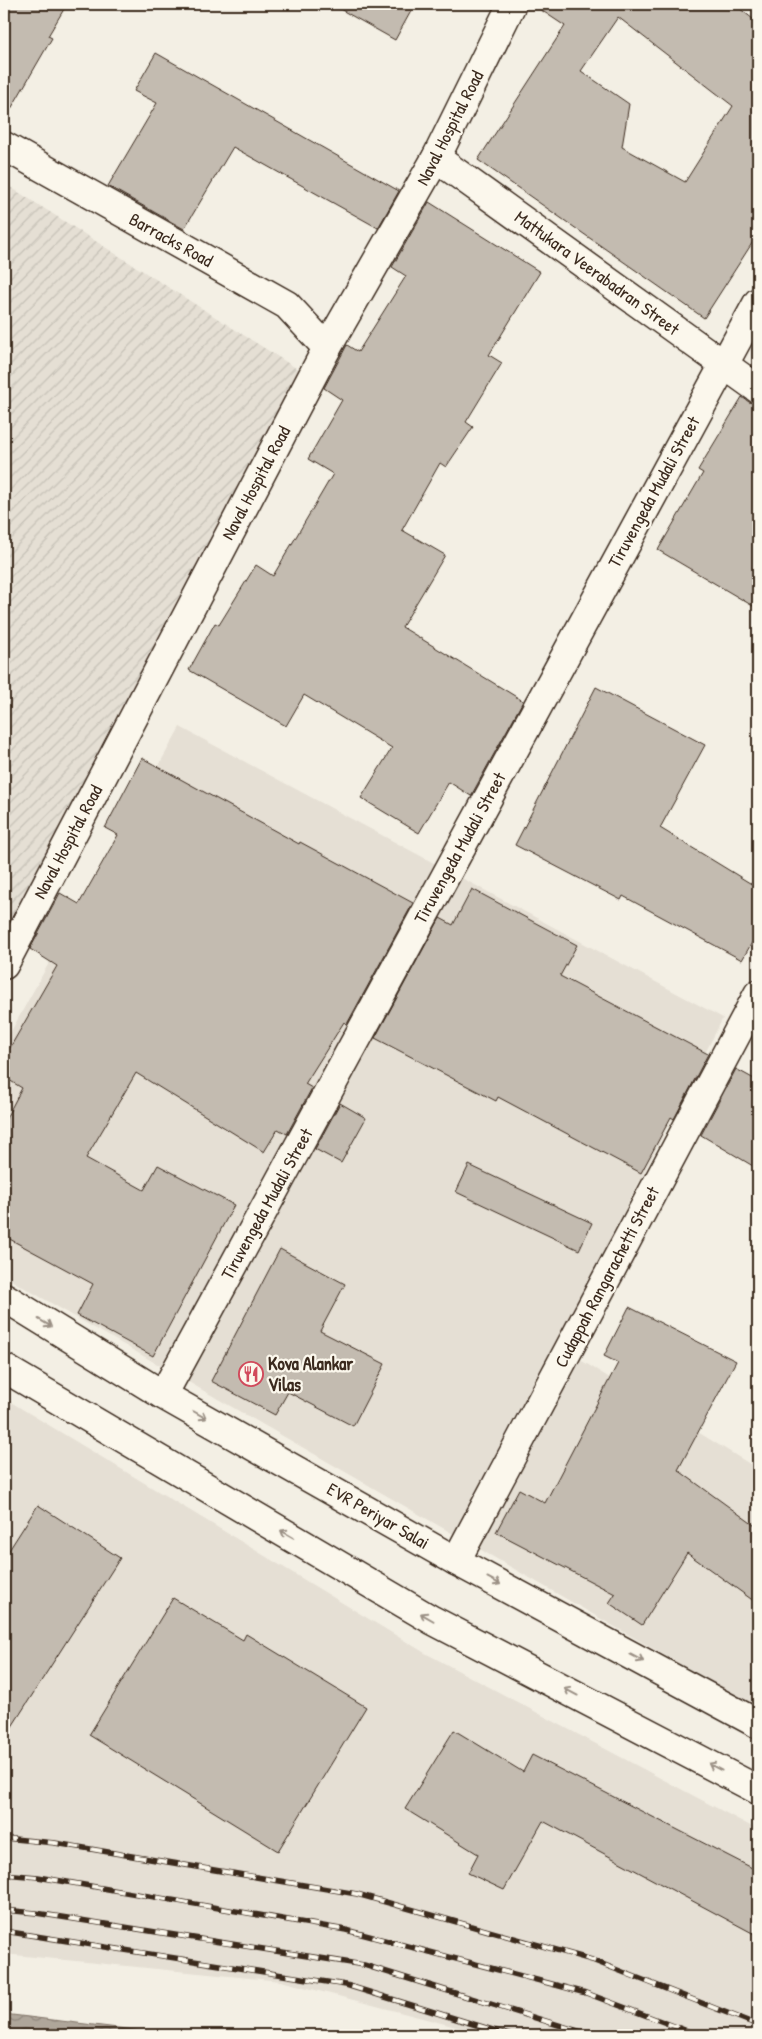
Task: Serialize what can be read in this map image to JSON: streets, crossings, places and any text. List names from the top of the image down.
{
  "streets": {
    "street": [
      "Naval Hospital Road",
      "Barracks Road",
      "Mattukara Veerabadran Street",
      "Tiruvengeda Mudali Street",
      "Cudappah Rangarachetti Street",
      "EVR Periyar Salai"
    ]
  },
  "crossings": [
    ["Naval Hospital Road", "Barracks Road"],
    ["Naval Hospital Road", "Mattukara Veerabadran Street"],
    ["Mattukara Veerabadran Street", "Tiruvengeda Mudali Street"],
    ["Tiruvengeda Mudali Street", "EVR Periyar Salai"],
    ["Cudappah Rangarachetti Street", "EVR Periyar Salai"]
  ],
  "places": {
    "restaurant": ["Kova Alankar Vilas"]
  }
}
